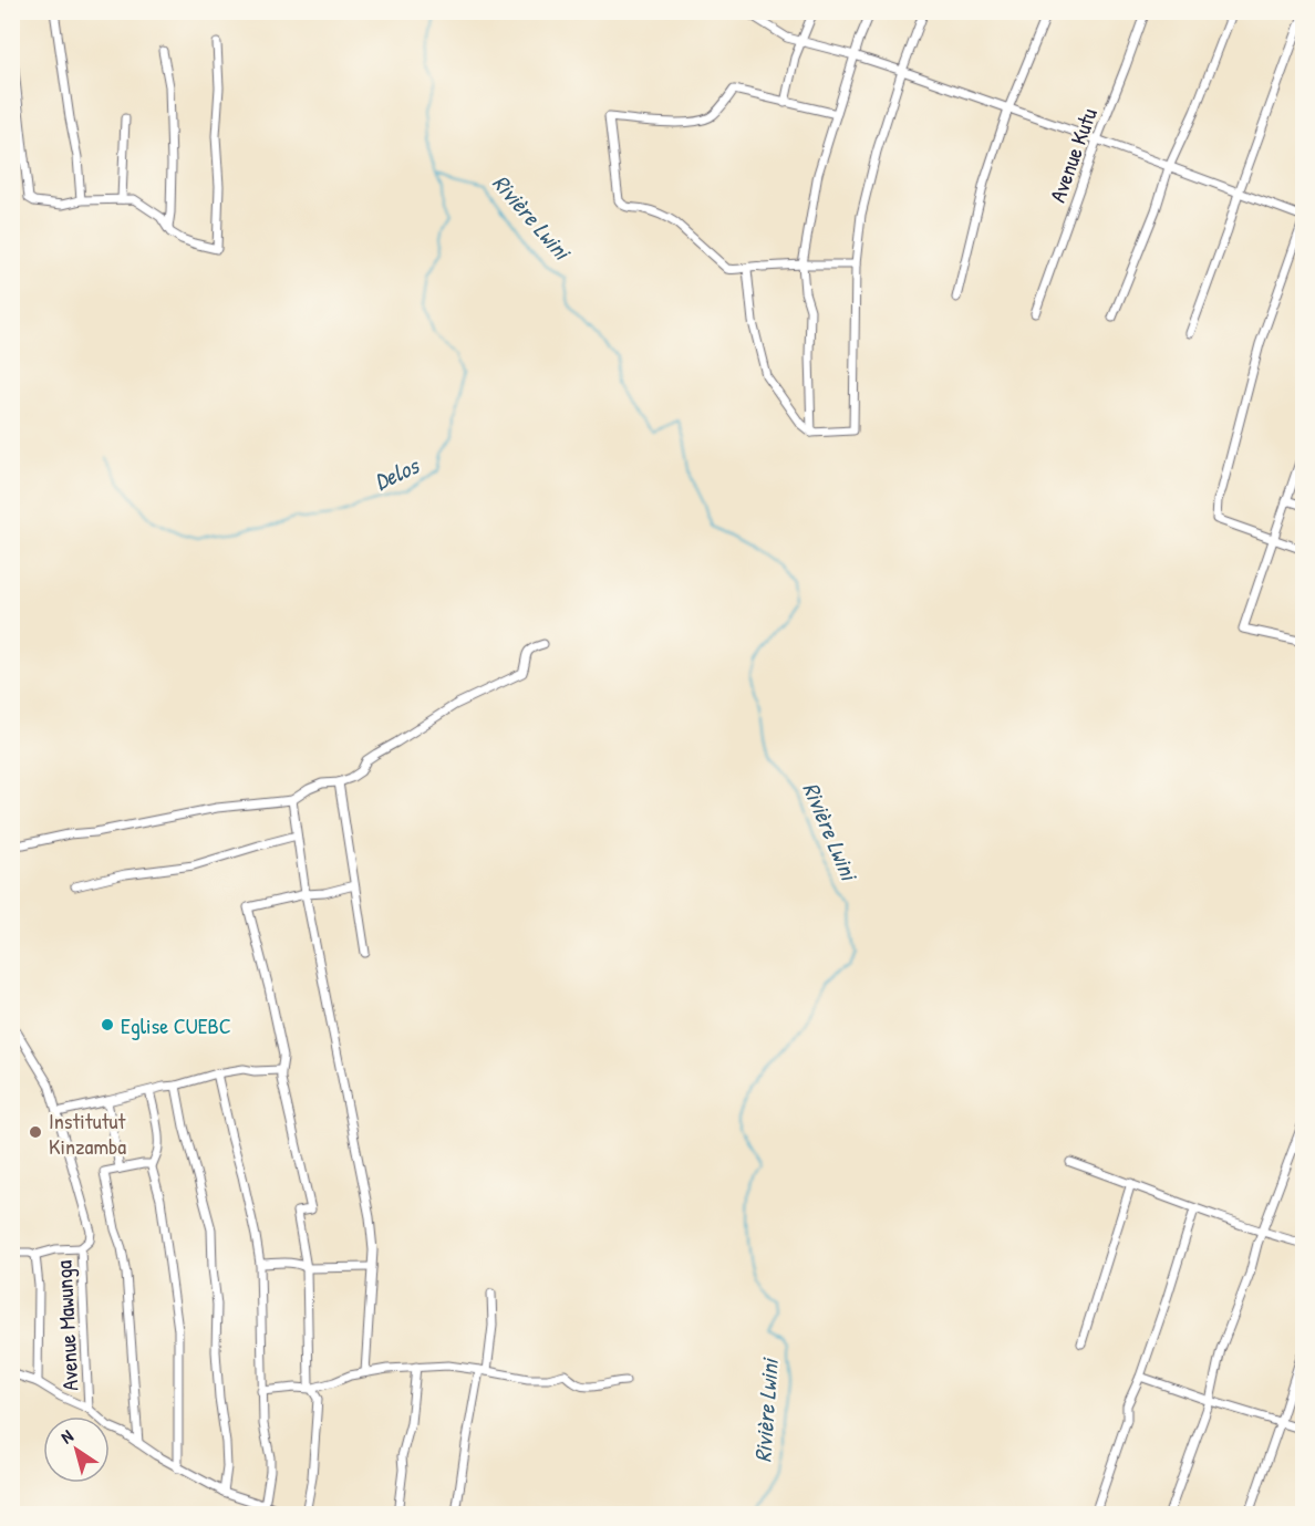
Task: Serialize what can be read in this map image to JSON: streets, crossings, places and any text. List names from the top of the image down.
{
  "streets": {
    "street": ["Avenue Kutu", "Avenue Mawunga"]
  },
  "water": ["Rivière Lwini", "Delos"],
  "places": ["Eglise CUEBC", "Institutut Kinzamba"],
  "north": "top left"
}
